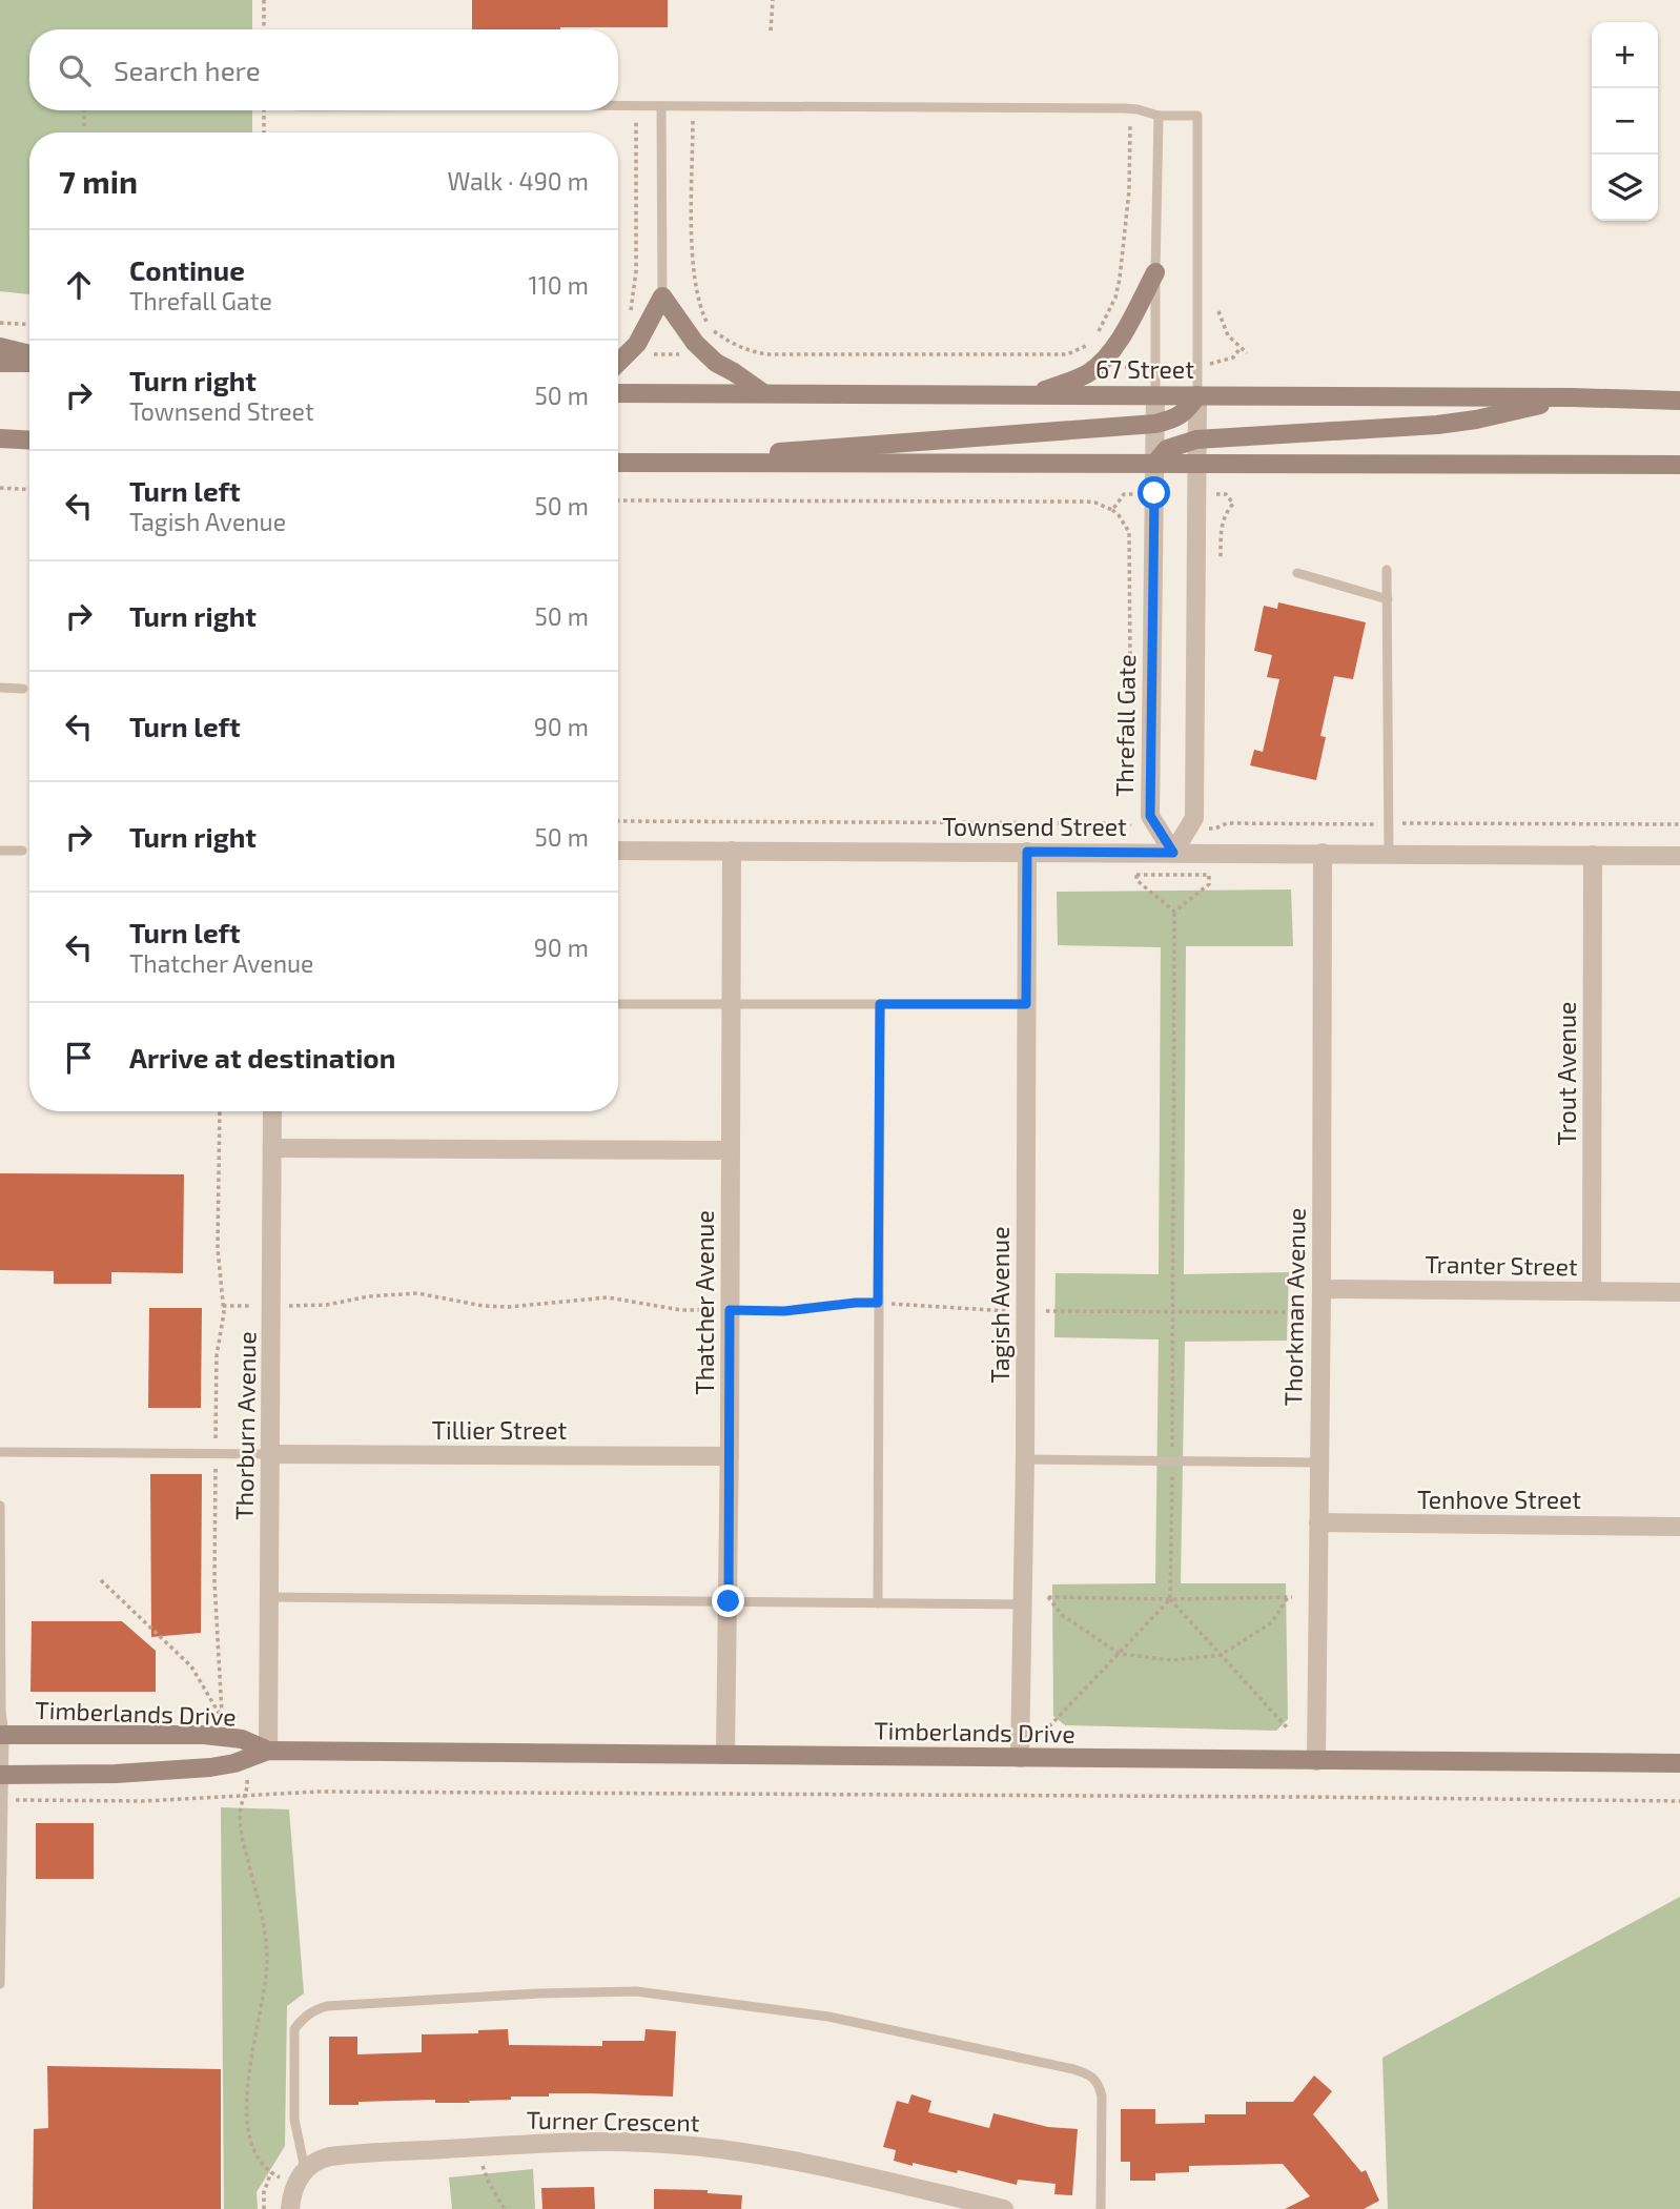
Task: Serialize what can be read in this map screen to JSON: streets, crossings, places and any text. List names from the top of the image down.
{
  "streets": {
    "street": [
      "67 Street",
      "Threfall Gate",
      "Townsend Street",
      "Trout Avenue",
      "Tranter Street",
      "Thatcher Avenue",
      "Tagish Avenue",
      "Thorkman Avenue",
      "Thorburn Avenue",
      "Tillier Street",
      "Tenhove Street",
      "Timberlands Drive",
      "Turner Crescent"
    ]
  },
  "crossings": [
    ["67 Street", "Threfall Gate"],
    ["Threfall Gate", "Townsend Street"],
    ["Townsend Street", "Trout Avenue"],
    ["Townsend Street", "Thatcher Avenue"],
    ["Townsend Street", "Tagish Avenue"],
    ["Townsend Street", "Thorkman Avenue"],
    ["Trout Avenue", "Tranter Street"],
    ["Tranter Street", "Thorkman Avenue"],
    ["Thatcher Avenue", "Tillier Street"],
    ["Thatcher Avenue", "Timberlands Drive"],
    ["Tagish Avenue", "Timberlands Drive"],
    ["Thorkman Avenue", "Tenhove Street"],
    ["Thorkman Avenue", "Timberlands Drive"],
    ["Thorburn Avenue", "Tillier Street"],
    ["Thorburn Avenue", "Timberlands Drive"]
  ],
  "page": {
    "map_buttons": ["+", "−"],
    "search": "Search here",
    "heading": ["7 min", "Walk · 490 m"],
    "list": [
      ["Continue", "Threfall Gate", "110 m"],
      ["Turn right", "Townsend Street", "50 m"],
      ["Turn left", "Tagish Avenue", "50 m"],
      ["Turn right", "50 m"],
      ["Turn left", "90 m"],
      ["Turn right", "50 m"],
      ["Turn left", "Thatcher Avenue", "90 m"],
      "Arrive at destination"
    ]
  }
}
